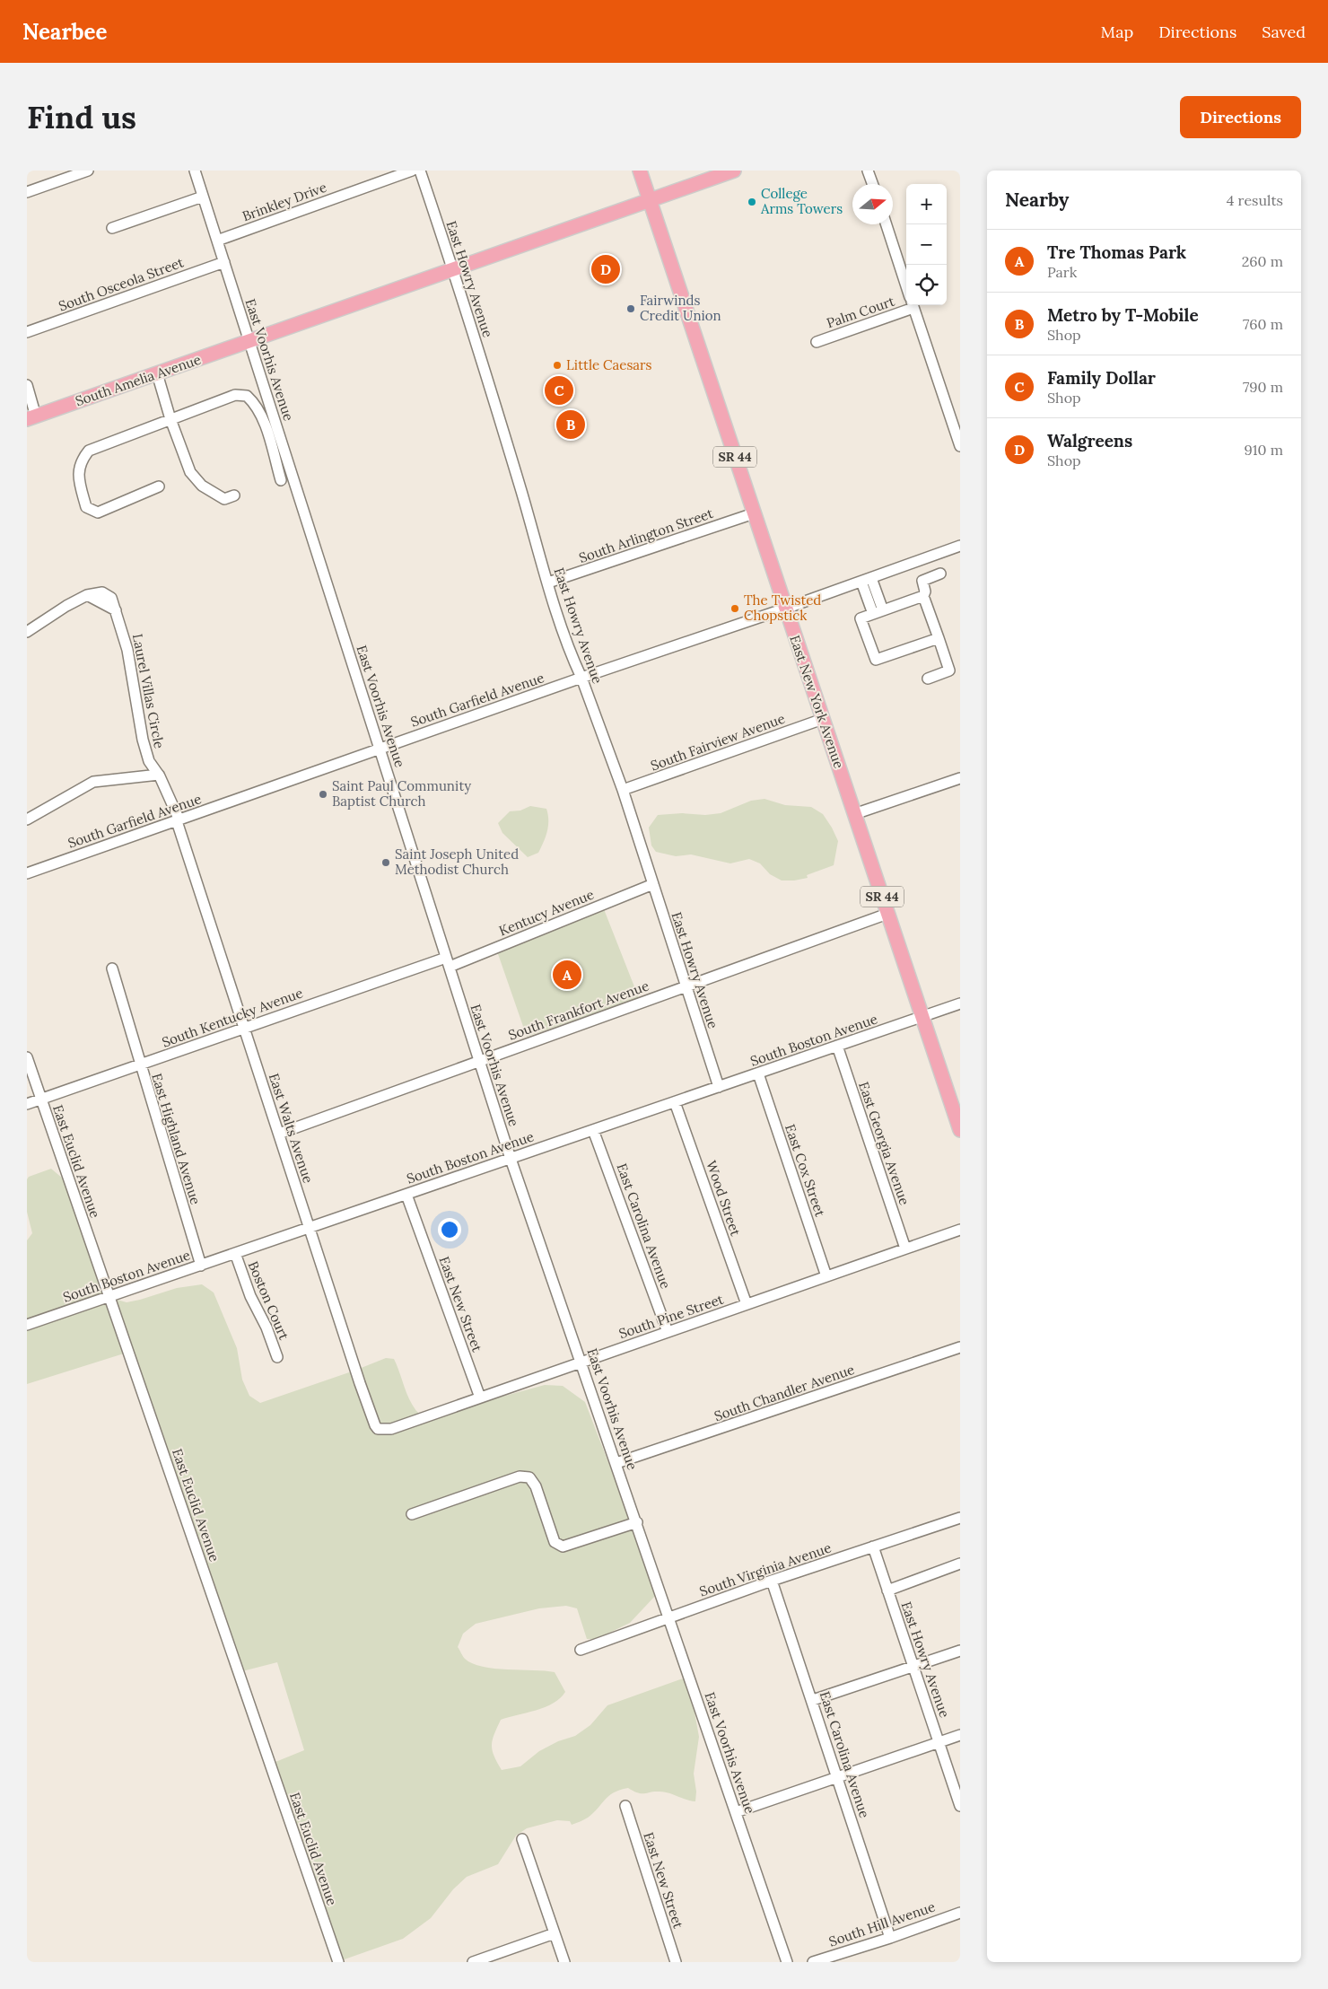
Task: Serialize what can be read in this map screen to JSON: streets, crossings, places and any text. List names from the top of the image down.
{
  "streets": {
    "main road": ["South Amelia Avenue", "SR 44", "East New York Avenue"],
    "street": [
      "Brinkley Drive",
      "East Howry Avenue",
      "South Osceola Street",
      "Palm Court",
      "East Voorhis Avenue",
      "South Arlington Street",
      "Laurel Villas Circle",
      "South Garfield Avenue",
      "South Fairview Avenue",
      "Kentucy Avenue",
      "South Frankfort Avenue",
      "South Kentucky Avenue",
      "South Boston Avenue",
      "East Walts Avenue",
      "East Highland Avenue",
      "East Georgia Avenue",
      "East Euclid Avenue",
      "East Cox Street",
      "Wood Street",
      "East Carolina Avenue",
      "Boston Court",
      "East New Street",
      "South Pine Street",
      "South Chandler Avenue",
      "South Virginia Avenue",
      "South Hill Avenue"
    ]
  },
  "crossings": [
    ["Brinkley Drive", "East Voorhis Avenue"],
    ["East Howry Avenue", "South Amelia Avenue"],
    ["East Howry Avenue", "South Arlington Street"],
    ["East Howry Avenue", "South Garfield Avenue"],
    ["East Howry Avenue", "South Fairview Avenue"],
    ["East Howry Avenue", "Kentucy Avenue"],
    ["East Howry Avenue", "South Frankfort Avenue"],
    ["East Howry Avenue", "South Boston Avenue"],
    ["East Howry Avenue", "South Virginia Avenue"],
    ["South Osceola Street", "East Voorhis Avenue"],
    ["East Voorhis Avenue", "South Amelia Avenue"],
    ["East Voorhis Avenue", "South Garfield Avenue"],
    ["East Voorhis Avenue", "Kentucy Avenue"],
    ["East Voorhis Avenue", "South Frankfort Avenue"],
    ["East Voorhis Avenue", "South Kentucky Avenue"],
    ["East Voorhis Avenue", "South Boston Avenue"],
    ["East Voorhis Avenue", "South Pine Street"],
    ["East Voorhis Avenue", "South Chandler Avenue"],
    ["East Voorhis Avenue", "South Virginia Avenue"],
    ["South Amelia Avenue", "East New York Avenue"],
    ["South Arlington Street", "East New York Avenue"],
    ["Laurel Villas Circle", "South Garfield Avenue"],
    ["Laurel Villas Circle", "East Walts Avenue"],
    ["South Garfield Avenue", "East New York Avenue"],
    ["South Garfield Avenue", "East Walts Avenue"],
    ["East New York Avenue", "South Fairview Avenue"],
    ["East New York Avenue", "South Frankfort Avenue"],
    ["East New York Avenue", "South Boston Avenue"],
    ["Kentucy Avenue", "South Kentucky Avenue"],
    ["South Frankfort Avenue", "East Walts Avenue"],
    ["South Kentucky Avenue", "East Walts Avenue"],
    ["South Kentucky Avenue", "East Highland Avenue"],
    ["South Kentucky Avenue", "East Euclid Avenue"],
    ["South Boston Avenue", "East Walts Avenue"],
    ["South Boston Avenue", "East Highland Avenue"],
    ["South Boston Avenue", "East Georgia Avenue"],
    ["South Boston Avenue", "East Euclid Avenue"],
    ["South Boston Avenue", "East Cox Street"],
    ["South Boston Avenue", "Wood Street"],
    ["South Boston Avenue", "East Carolina Avenue"],
    ["South Boston Avenue", "Boston Court"],
    ["South Boston Avenue", "East New Street"],
    ["East Walts Avenue", "South Pine Street"],
    ["East Georgia Avenue", "South Pine Street"],
    ["East Cox Street", "South Pine Street"],
    ["Wood Street", "South Pine Street"],
    ["East Carolina Avenue", "South Pine Street"],
    ["East Carolina Avenue", "South Virginia Avenue"],
    ["East Carolina Avenue", "South Hill Avenue"],
    ["East New Street", "South Pine Street"]
  ],
  "places": [
    "College Arms Towers",
    "Fairwinds Credit Union",
    "Little Caesars",
    "The Twisted Chopstick",
    "Saint Paul Community Baptist Church",
    "Saint Joseph United Methodist Church"
  ],
  "north": "right",
  "page": {
    "header": "Nearbee",
    "nav": ["Map", "Directions", "Saved"],
    "buttons": "Directions",
    "title": "Find us",
    "heading": ["Nearby", "4 results"],
    "map_buttons": ["+", "−"],
    "list": [
      {
        "mark": "A",
        "name": "Tre Thomas Park",
        "note": "Park",
        "value": "260 m"
      },
      {
        "mark": "B",
        "name": "Metro by T-Mobile",
        "note": "Shop",
        "value": "760 m"
      },
      {
        "mark": "C",
        "name": "Family Dollar",
        "note": "Shop",
        "value": "790 m"
      },
      {
        "mark": "D",
        "name": "Walgreens",
        "note": "Shop",
        "value": "910 m"
      }
    ],
    "pins": [
      "D",
      "C",
      "B",
      "A"
    ]
  }
}
